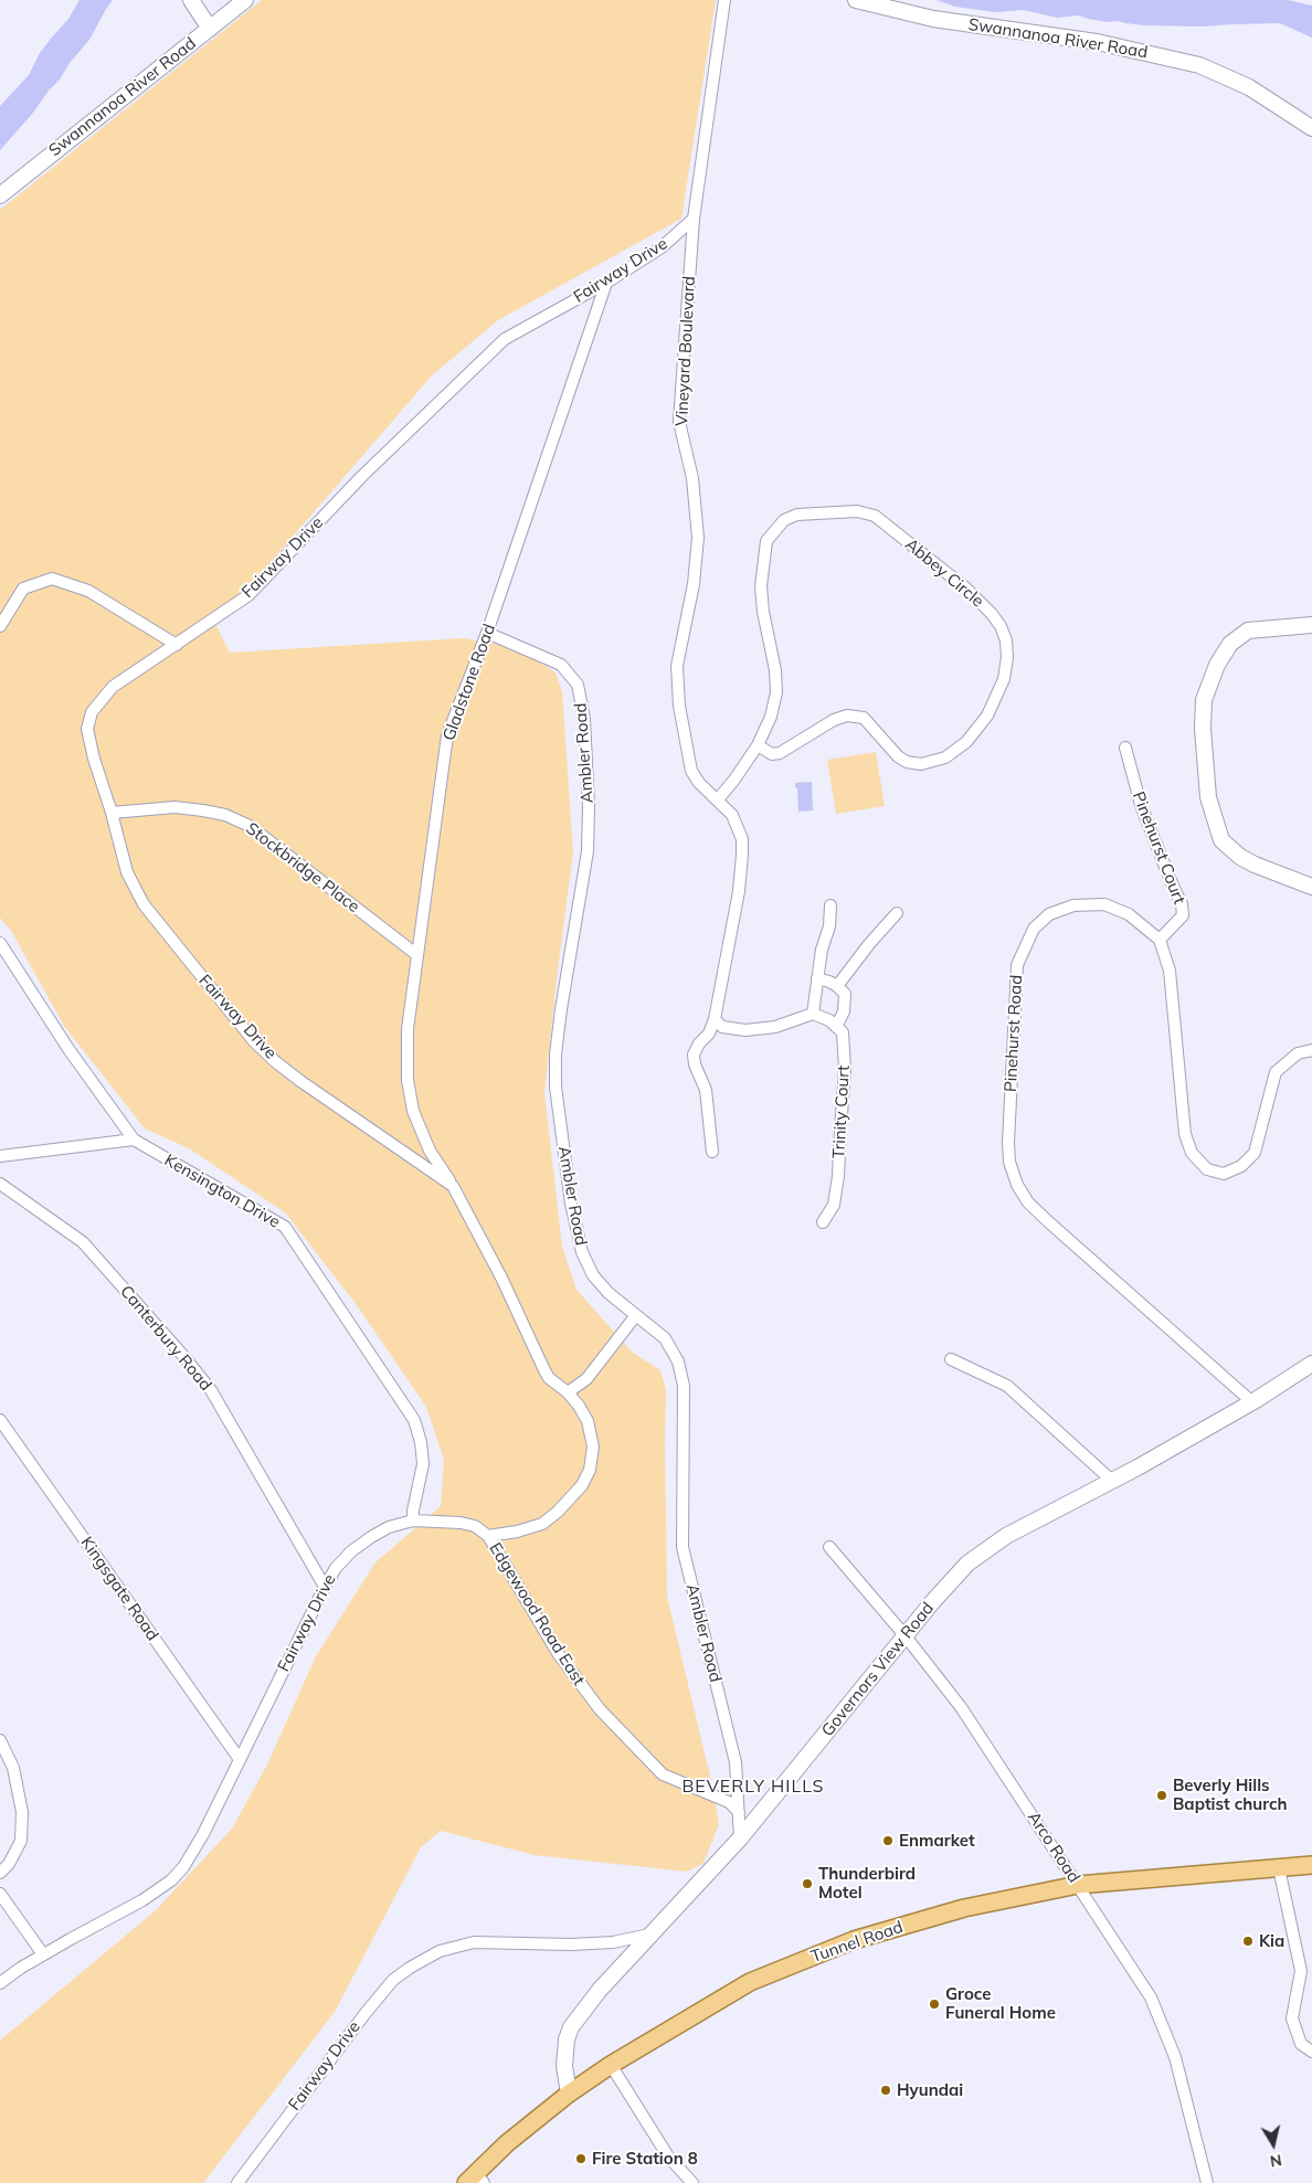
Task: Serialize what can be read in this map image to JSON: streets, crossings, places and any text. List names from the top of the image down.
{
  "streets": {
    "main road": ["Tunnel Road"],
    "street": [
      "Swannanoa River Road",
      "Fairway Drive",
      "Vineyard Boulevard",
      "Abbey Circle",
      "Gladstone Road",
      "Ambler Road",
      "Pinehurst Court",
      "Stockbridge Place",
      "Pinehurst Road",
      "Trinity Court",
      "Kensington Drive",
      "Canterbury Road",
      "Kingsgate Road",
      "Edgewood Road East",
      "Governors View Road",
      "Arco Road"
    ]
  },
  "crossings": [
    ["Fairway Drive", "Vineyard Boulevard"],
    ["Fairway Drive", "Gladstone Road"],
    ["Fairway Drive", "Stockbridge Place"],
    ["Fairway Drive", "Kensington Drive"],
    ["Fairway Drive", "Canterbury Road"],
    ["Fairway Drive", "Kingsgate Road"],
    ["Fairway Drive", "Edgewood Road East"],
    ["Fairway Drive", "Governors View Road"],
    ["Vineyard Boulevard", "Abbey Circle"],
    ["Gladstone Road", "Ambler Road"],
    ["Gladstone Road", "Stockbridge Place"],
    ["Ambler Road", "Edgewood Road East"],
    ["Ambler Road", "Governors View Road"],
    ["Pinehurst Court", "Pinehurst Road"],
    ["Pinehurst Road", "Governors View Road"],
    ["Governors View Road", "Arco Road"],
    ["Governors View Road", "Tunnel Road"],
    ["Arco Road", "Tunnel Road"]
  ],
  "districts": ["BEVERLY HILLS"],
  "places": [
    "Beverly Hills Baptist church",
    "Enmarket",
    "Thunderbird Motel",
    "Kia",
    "Groce Funeral Home",
    "Hyundai",
    "Fire Station 8"
  ],
  "north": "bottom"
}
